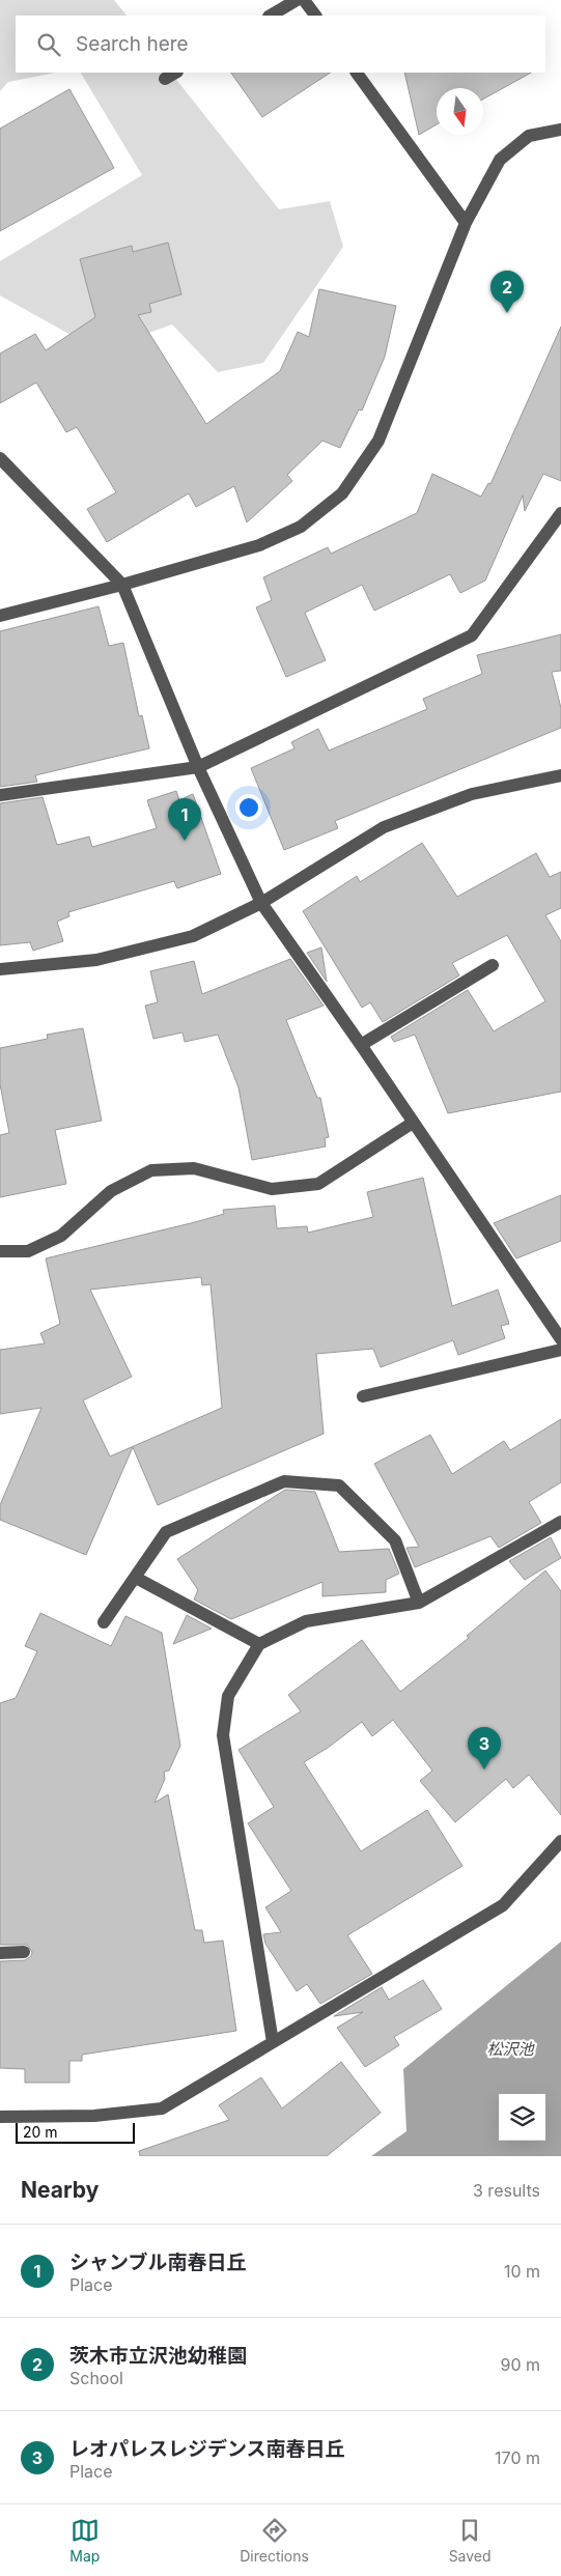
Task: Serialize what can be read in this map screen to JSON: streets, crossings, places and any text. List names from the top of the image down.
{
  "water": ["松沢池"],
  "scale_bar": "20 m",
  "north": "bottom",
  "page": {
    "search": "Search here",
    "pins": ["2", "1", "3"],
    "scale": "20 m",
    "heading": ["Nearby", "3 results"],
    "list": [
      {
        "mark": "1",
        "name": "シャンブル南春日丘",
        "note": "Place",
        "value": "10 m"
      },
      {
        "mark": "2",
        "name": "茨木市立沢池幼稚園",
        "note": "School",
        "value": "90 m"
      },
      {
        "mark": "3",
        "name": "レオパレスレジデンス南春日丘",
        "note": "Place",
        "value": "170 m"
      }
    ],
    "nav": ["Map", "Directions", "Saved"]
  }
}
